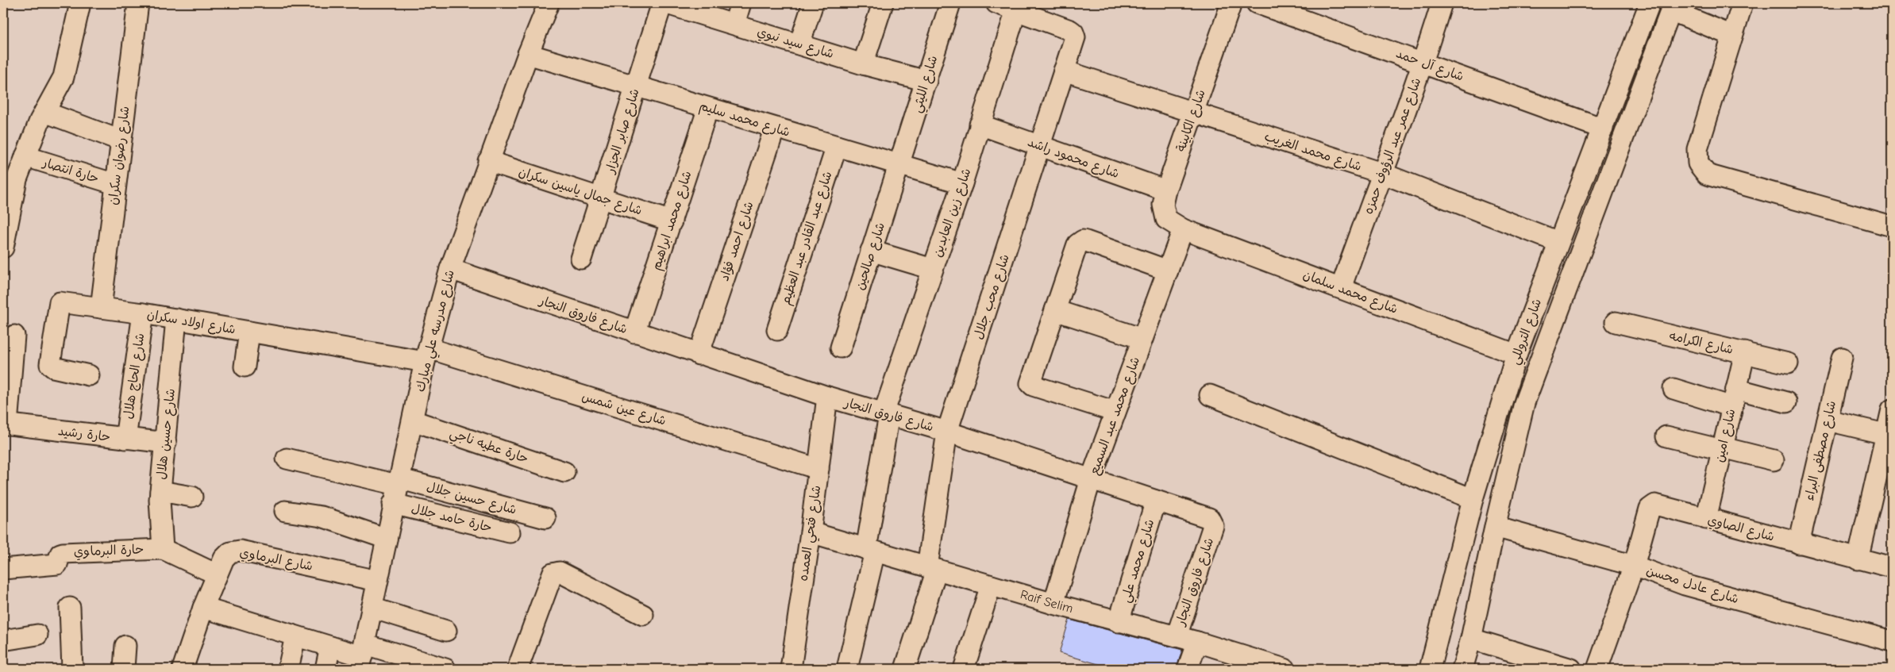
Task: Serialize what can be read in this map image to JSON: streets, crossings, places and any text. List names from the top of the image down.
{
  "streets": {
    "street": [
      "شارع سيد نبوي",
      "شارع آل حمد",
      "شارع الليثي",
      "شارع محمد سليم",
      "شارع الكابينة",
      "شارع صابر الجزار",
      "شارع عمر عبد الرؤوف حمزه",
      "شارع محمد الغريب",
      "شارع رضوان سكران",
      "شارع محمود راشد",
      "حارة انتصار",
      "شارع جمال ياسين سكران",
      "شارع زين العابدين",
      "شارع محمد ابراهيم",
      "شارع عبد القادر عبد العظيم",
      "شارع احمد فؤاد",
      "شارع صالحين",
      "شارع محمد سلمان",
      "شارع محب جلال",
      "شارع فاروق النجار",
      "شارع اولاد سكران",
      "شارع مدرسه علي مبارك",
      "شارع التروللي",
      "شارع الكرامه",
      "شارع الحاج هلال",
      "شارع عين شمس",
      "شارع محمد عبد السميع",
      "حارة رشيد",
      "شارع حسين هلال",
      "شارع امين",
      "حارة عطيه ناجي",
      "شارع مصطفى البراء",
      "شارع حسين جلال",
      "حارة حامد جلال",
      "شارع الصاوي",
      "شارع فتحي العمده",
      "حارة البرماوي",
      "شارع البرماوي",
      "شارع محمد علي",
      "شارع عادل محسن",
      "Raif Selim"
    ]
  },
  "crossings": [
    ["شارع سيد نبوي", "شارع الليثي"],
    ["شارع سيد نبوي", "شارع صابر الجزار"],
    ["شارع آل حمد", "شارع عمر عبد الرؤوف حمزه"],
    ["شارع آل حمد", "شارع التروللي"],
    ["شارع الليثي", "شارع محمد سليم"],
    ["شارع الليثي", "شارع صالحين"],
    ["شارع محمد سليم", "شارع صابر الجزار"],
    ["شارع محمد سليم", "شارع زين العابدين"],
    ["شارع محمد سليم", "شارع محمد ابراهيم"],
    ["شارع محمد سليم", "شارع عبد القادر عبد العظيم"],
    ["شارع محمد سليم", "شارع احمد فؤاد"],
    ["شارع محمد سليم", "شارع صالحين"],
    ["شارع محمد سليم", "شارع مدرسه علي مبارك"],
    ["شارع الكابينة", "شارع محمد الغريب"],
    ["شارع الكابينة", "شارع محمود راشد"],
    ["شارع الكابينة", "شارع محمد سلمان"],
    ["شارع الكابينة", "شارع محمد عبد السميع"],
    ["شارع صابر الجزار", "شارع جمال ياسين سكران"],
    ["شارع عمر عبد الرؤوف حمزه", "شارع محمد الغريب"],
    ["شارع عمر عبد الرؤوف حمزه", "شارع محمد سلمان"],
    ["شارع محمد الغريب", "شارع محب جلال"],
    ["شارع محمد الغريب", "شارع التروللي"],
    ["شارع رضوان سكران", "حارة انتصار"],
    ["شارع رضوان سكران", "شارع اولاد سكران"],
    ["شارع محمود راشد", "شارع زين العابدين"],
    ["شارع محمود راشد", "شارع محب جلال"],
    ["شارع جمال ياسين سكران", "شارع محمد ابراهيم"],
    ["شارع جمال ياسين سكران", "شارع مدرسه علي مبارك"],
    ["شارع زين العابدين", "شارع محب جلال"],
    ["شارع زين العابدين", "شارع فاروق النجار"],
    ["شارع زين العابدين", "Raif Selim"],
    ["شارع محمد ابراهيم", "شارع فاروق النجار"],
    ["شارع احمد فؤاد", "شارع فاروق النجار"],
    ["شارع محمد سلمان", "شارع التروللي"],
    ["شارع محمد سلمان", "شارع محمد عبد السميع"],
    ["شارع محب جلال", "شارع فاروق النجار"],
    ["شارع محب جلال", "Raif Selim"],
    ["شارع فاروق النجار", "شارع مدرسه علي مبارك"],
    ["شارع فاروق النجار", "شارع محمد عبد السميع"],
    ["شارع فاروق النجار", "شارع فتحي العمده"],
    ["شارع فاروق النجار", "شارع محمد علي"],
    ["شارع فاروق النجار", "Raif Selim"],
    ["شارع اولاد سكران", "شارع مدرسه علي مبارك"],
    ["شارع اولاد سكران", "شارع الحاج هلال"],
    ["شارع اولاد سكران", "شارع عين شمس"],
    ["شارع اولاد سكران", "شارع حسين هلال"],
    ["شارع مدرسه علي مبارك", "شارع عين شمس"],
    ["شارع مدرسه علي مبارك", "حارة عطيه ناجي"],
    ["شارع مدرسه علي مبارك", "شارع حسين جلال"],
    ["شارع مدرسه علي مبارك", "حارة حامد جلال"],
    ["شارع مدرسه علي مبارك", "شارع البرماوي"],
    ["شارع التروللي", "شارع عادل محسن"],
    ["شارع الكرامه", "شارع امين"],
    ["شارع الحاج هلال", "حارة رشيد"],
    ["شارع عين شمس", "شارع فتحي العمده"],
    ["شارع محمد عبد السميع", "Raif Selim"],
    ["حارة رشيد", "شارع حسين هلال"],
    ["شارع حسين هلال", "حارة البرماوي"],
    ["شارع امين", "شارع الصاوي"],
    ["شارع مصطفى البراء", "شارع الصاوي"],
    ["شارع حسين جلال", "حارة حامد جلال"],
    ["شارع الصاوي", "شارع عادل محسن"],
    ["شارع فتحي العمده", "Raif Selim"],
    ["حارة البرماوي", "شارع البرماوي"],
    ["شارع محمد علي", "Raif Selim"]
  ]
}
